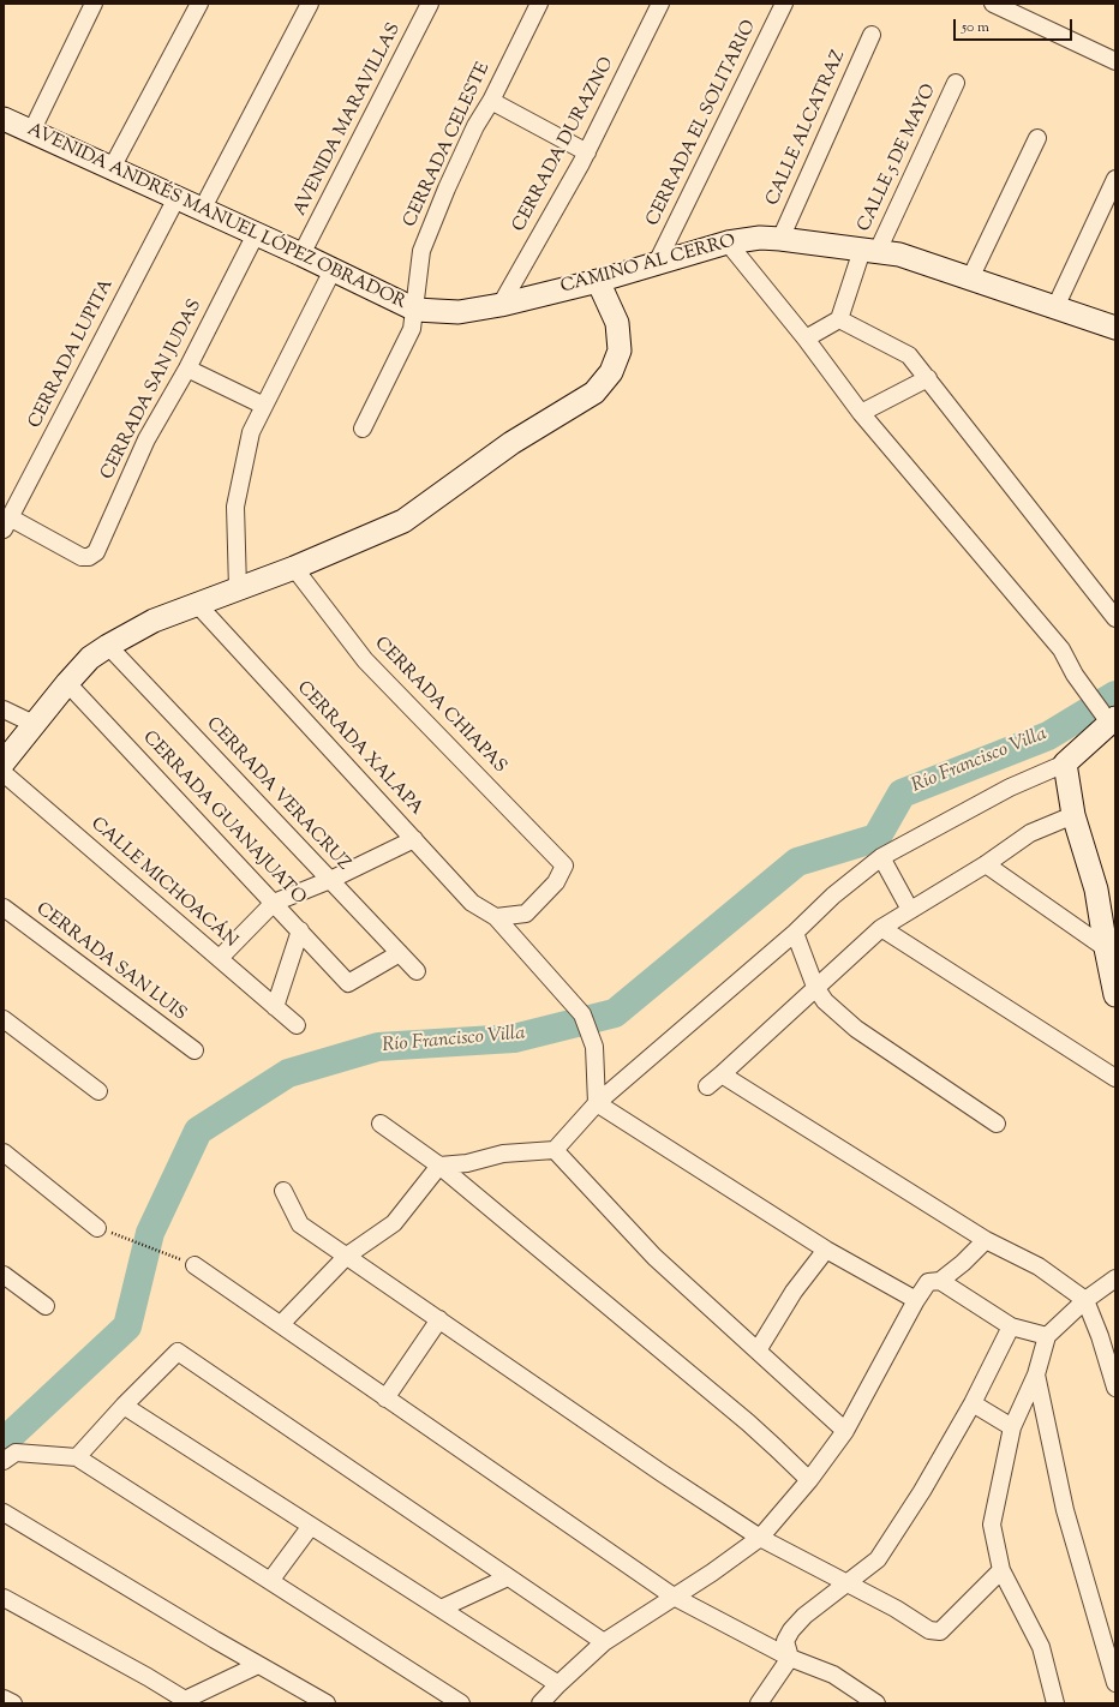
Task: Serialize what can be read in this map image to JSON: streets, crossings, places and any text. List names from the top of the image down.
{
  "streets": {
    "main road": ["AVENIDA ANDRÉS MANUEL LÓPEZ OBRADOR", "CAMINO AL CERRO"],
    "street": [
      "AVENIDA MARAVILLAS",
      "CERRADA EL SOLITARIO",
      "CALLE ALCATRAZ",
      "CERRADA CELESTE",
      "CERRADA DURAZNO",
      "CALLE 5 DE MAYO",
      "CERRADA LUPITA",
      "CERRADA SAN JUDAS",
      "CERRADA CHIAPAS",
      "CERRADA XALAPA",
      "CERRADA VERACRUZ",
      "CERRADA GUANAJUATO",
      "CALLE MICHOACÁN",
      "CERRADA SAN LUIS"
    ]
  },
  "crossings": [
    ["AVENIDA MARAVILLAS", "AVENIDA ANDRÉS MANUEL LÓPEZ OBRADOR"],
    ["CERRADA EL SOLITARIO", "CAMINO AL CERRO"],
    ["CALLE ALCATRAZ", "CAMINO AL CERRO"],
    ["CERRADA CELESTE", "AVENIDA ANDRÉS MANUEL LÓPEZ OBRADOR"],
    ["CERRADA DURAZNO", "CAMINO AL CERRO"],
    ["CALLE 5 DE MAYO", "CAMINO AL CERRO"],
    ["AVENIDA ANDRÉS MANUEL LÓPEZ OBRADOR", "CAMINO AL CERRO"],
    ["AVENIDA ANDRÉS MANUEL LÓPEZ OBRADOR", "CERRADA LUPITA"],
    ["AVENIDA ANDRÉS MANUEL LÓPEZ OBRADOR", "CERRADA SAN JUDAS"],
    ["CERRADA LUPITA", "CERRADA SAN JUDAS"],
    ["CERRADA CHIAPAS", "CERRADA XALAPA"],
    ["CERRADA VERACRUZ", "CERRADA GUANAJUATO"]
  ],
  "water": ["Río Francisco Villa"],
  "scale_bar": "50 m"
}
